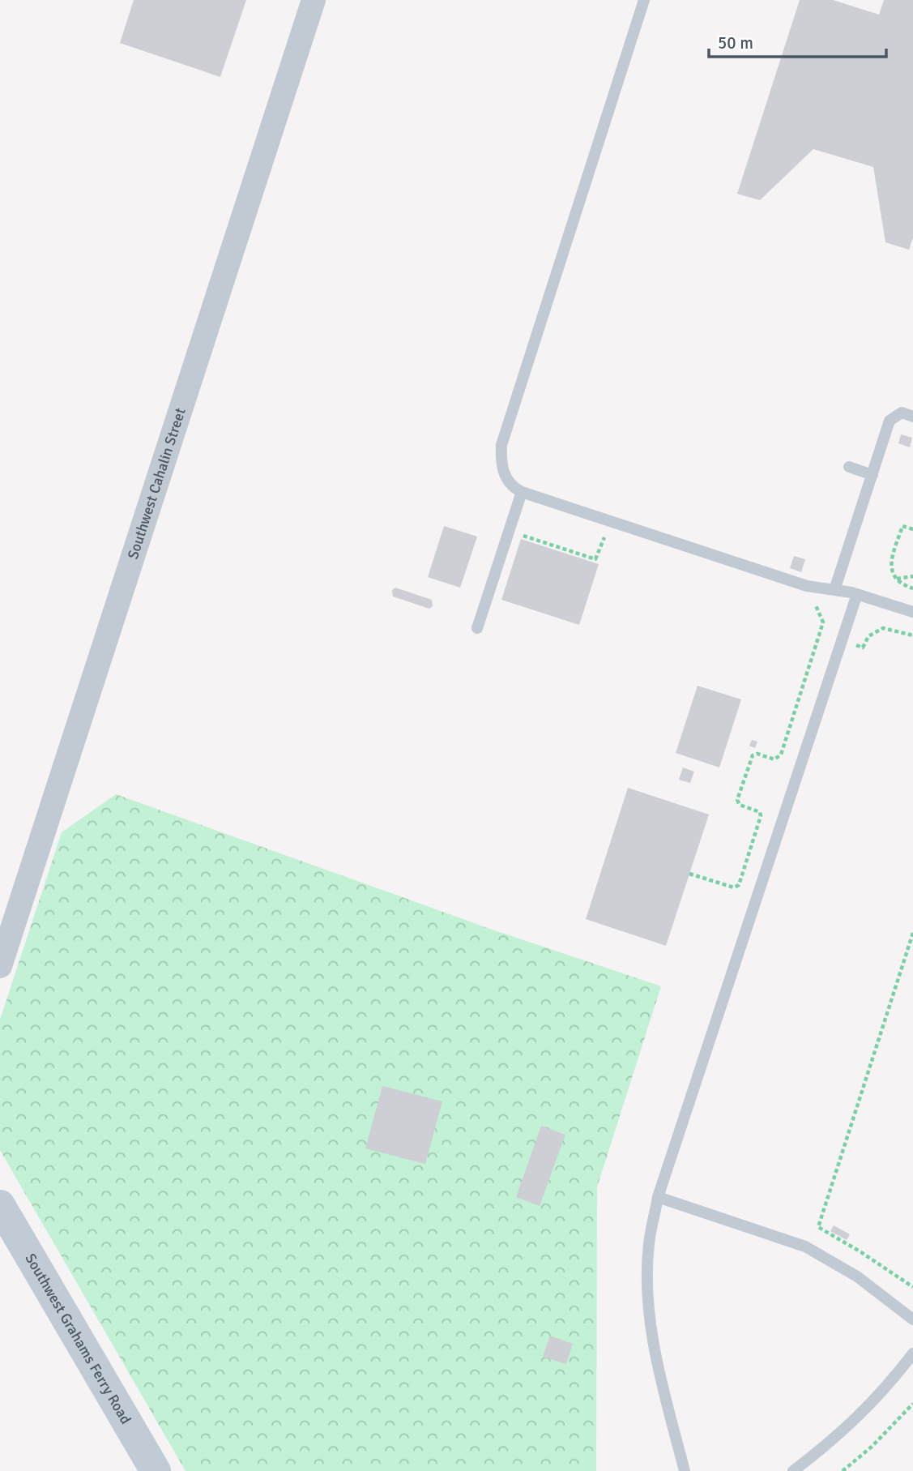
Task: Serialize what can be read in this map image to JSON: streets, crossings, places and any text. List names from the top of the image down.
{
  "streets": {
    "main road": ["Southwest Grahams Ferry Road"],
    "street": ["Southwest Cahalin Street"]
  },
  "scale_bar": "50 m"
}
